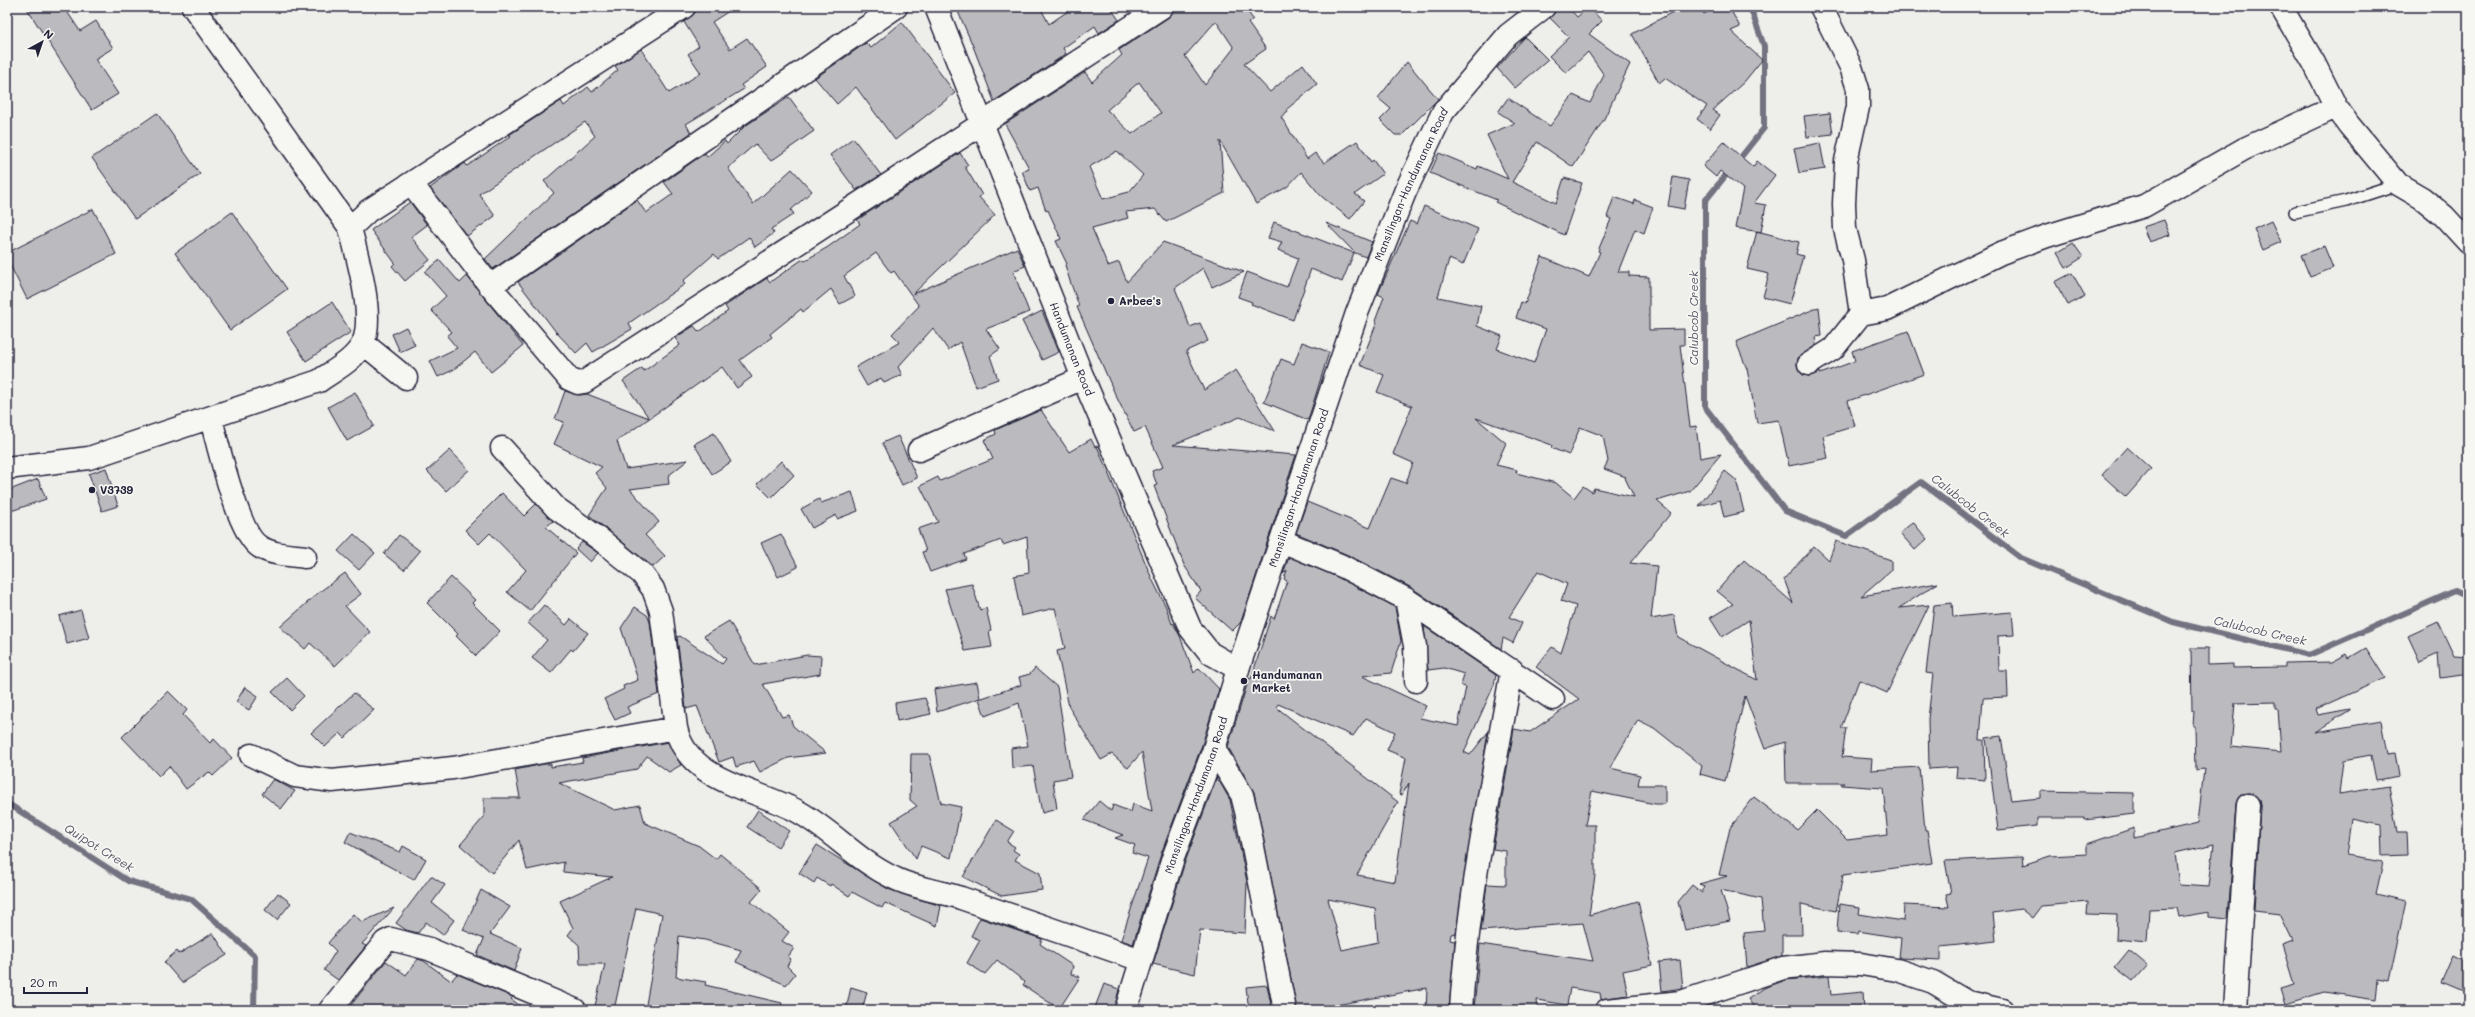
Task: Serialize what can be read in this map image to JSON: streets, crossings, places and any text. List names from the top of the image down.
{
  "streets": {
    "street": ["Mansilingan-Handumanan Road", "Handumanan Road"]
  },
  "crossings": [
    ["Mansilingan-Handumanan Road", "Handumanan Road"]
  ],
  "water": ["Calubcob Creek", "Quipot Creek"],
  "places": ["Arbee's", "V3739", "Handumanan Market"],
  "scale_bar": "20 m",
  "north": "top right"
}
